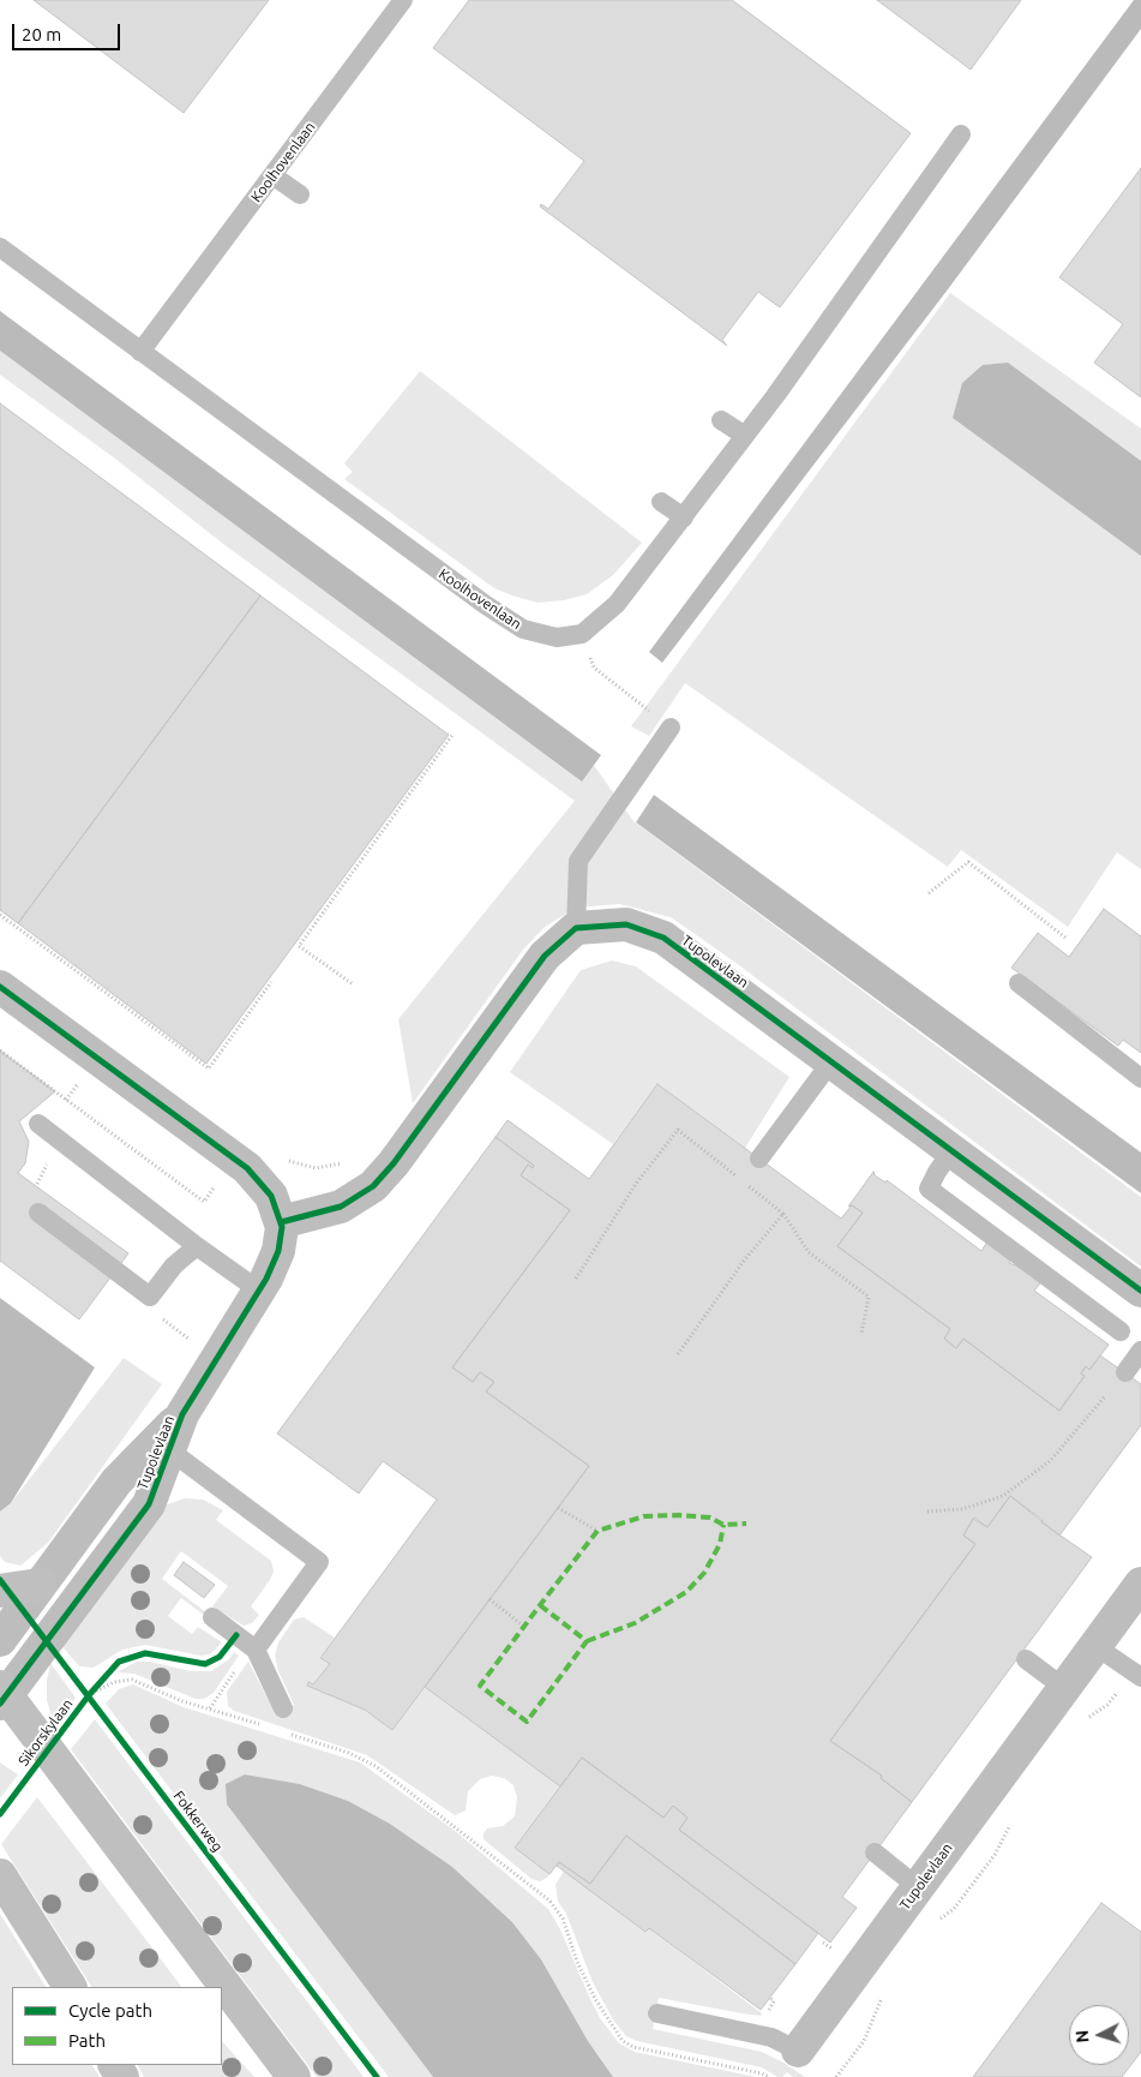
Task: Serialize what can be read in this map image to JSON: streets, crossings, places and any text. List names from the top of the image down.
{
  "streets": {
    "street": ["Tupolevlaan"],
    "lane": ["Koolhovenlaan"],
    "cycle path": ["Sikorskylaan", "Fokkerweg"]
  },
  "legend": ["Cycle path", "Path"],
  "scale_bar": "20 m",
  "north": "left"
}
